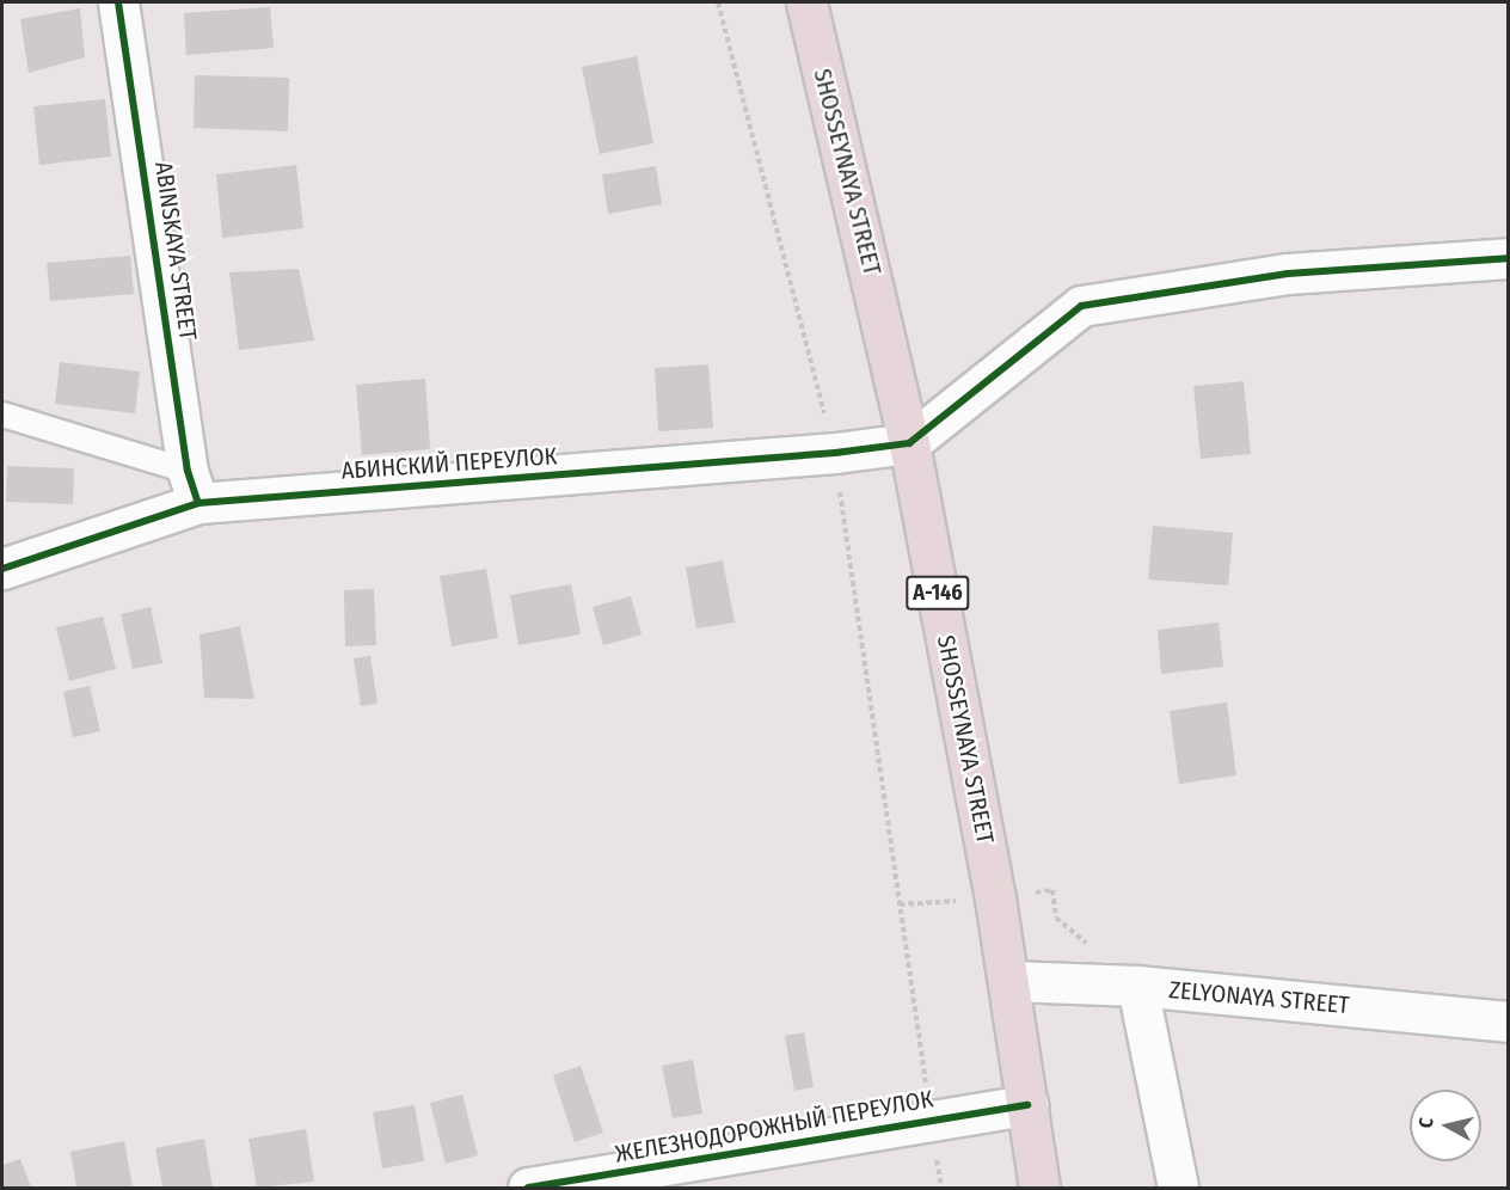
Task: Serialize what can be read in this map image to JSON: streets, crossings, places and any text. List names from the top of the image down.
{
  "streets": {
    "highway": ["SHOSSEYNAYA STREET", "А-146"],
    "street": [
      "ABINSKAYA STREET",
      "АБИНСКИЙ ПЕРЕУЛОК",
      "ZELYONAYA STREET",
      "ЖЕЛЕЗНОДОРОЖНЫЙ ПЕРЕУЛОК"
    ]
  },
  "crossings": [
    ["SHOSSEYNAYA STREET", "АБИНСКИЙ ПЕРЕУЛОК"],
    ["SHOSSEYNAYA STREET", "ZELYONAYA STREET"],
    ["SHOSSEYNAYA STREET", "ЖЕЛЕЗНОДОРОЖНЫЙ ПЕРЕУЛОК"],
    ["ABINSKAYA STREET", "АБИНСКИЙ ПЕРЕУЛОК"]
  ],
  "north": "left"
}
